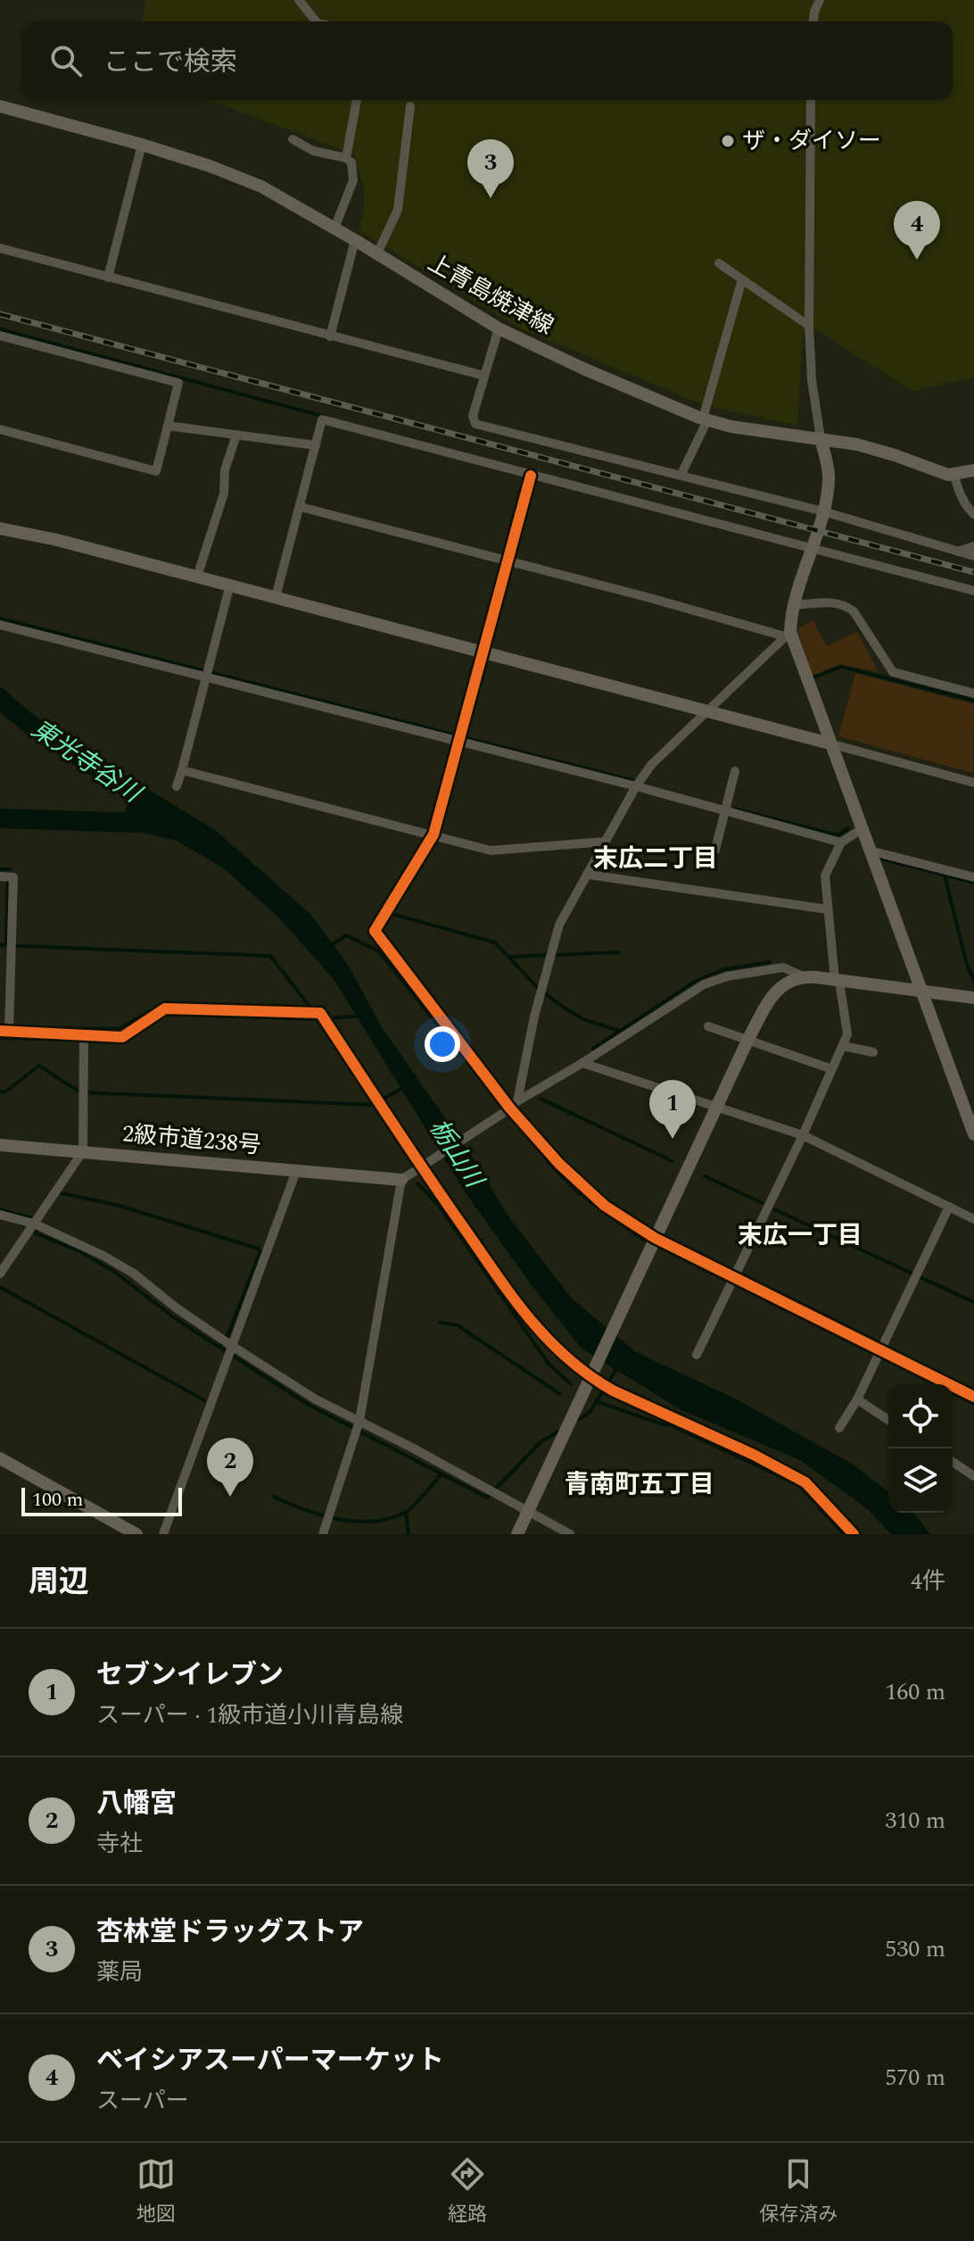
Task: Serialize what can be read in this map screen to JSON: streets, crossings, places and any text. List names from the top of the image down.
{
  "streets": {
    "street": ["上青島焼津線", "2級市道238号"]
  },
  "districts": ["末広二丁目", "末広一丁目", "青南町五丁目"],
  "water": ["東光寺谷川", "栃山川"],
  "places": ["ザ・ダイソー"],
  "scale_bar": "100 m",
  "page": {
    "search": "ここで検索",
    "pins": [
      "3",
      "4",
      "1",
      "2"
    ],
    "scale": "100 m",
    "heading": ["周辺", "4件"],
    "list": [
      {
        "mark": "1",
        "name": "セブンイレブン",
        "note": "スーパー · 1級市道小川青島線",
        "value": "160 m"
      },
      {
        "mark": "2",
        "name": "八幡宮",
        "note": "寺社",
        "value": "310 m"
      },
      {
        "mark": "3",
        "name": "杏林堂ドラッグストア",
        "note": "薬局",
        "value": "530 m"
      },
      {
        "mark": "4",
        "name": "ベイシアスーパーマーケット",
        "note": "スーパー",
        "value": "570 m"
      }
    ],
    "nav": ["地図", "経路", "保存済み"]
  }
}
